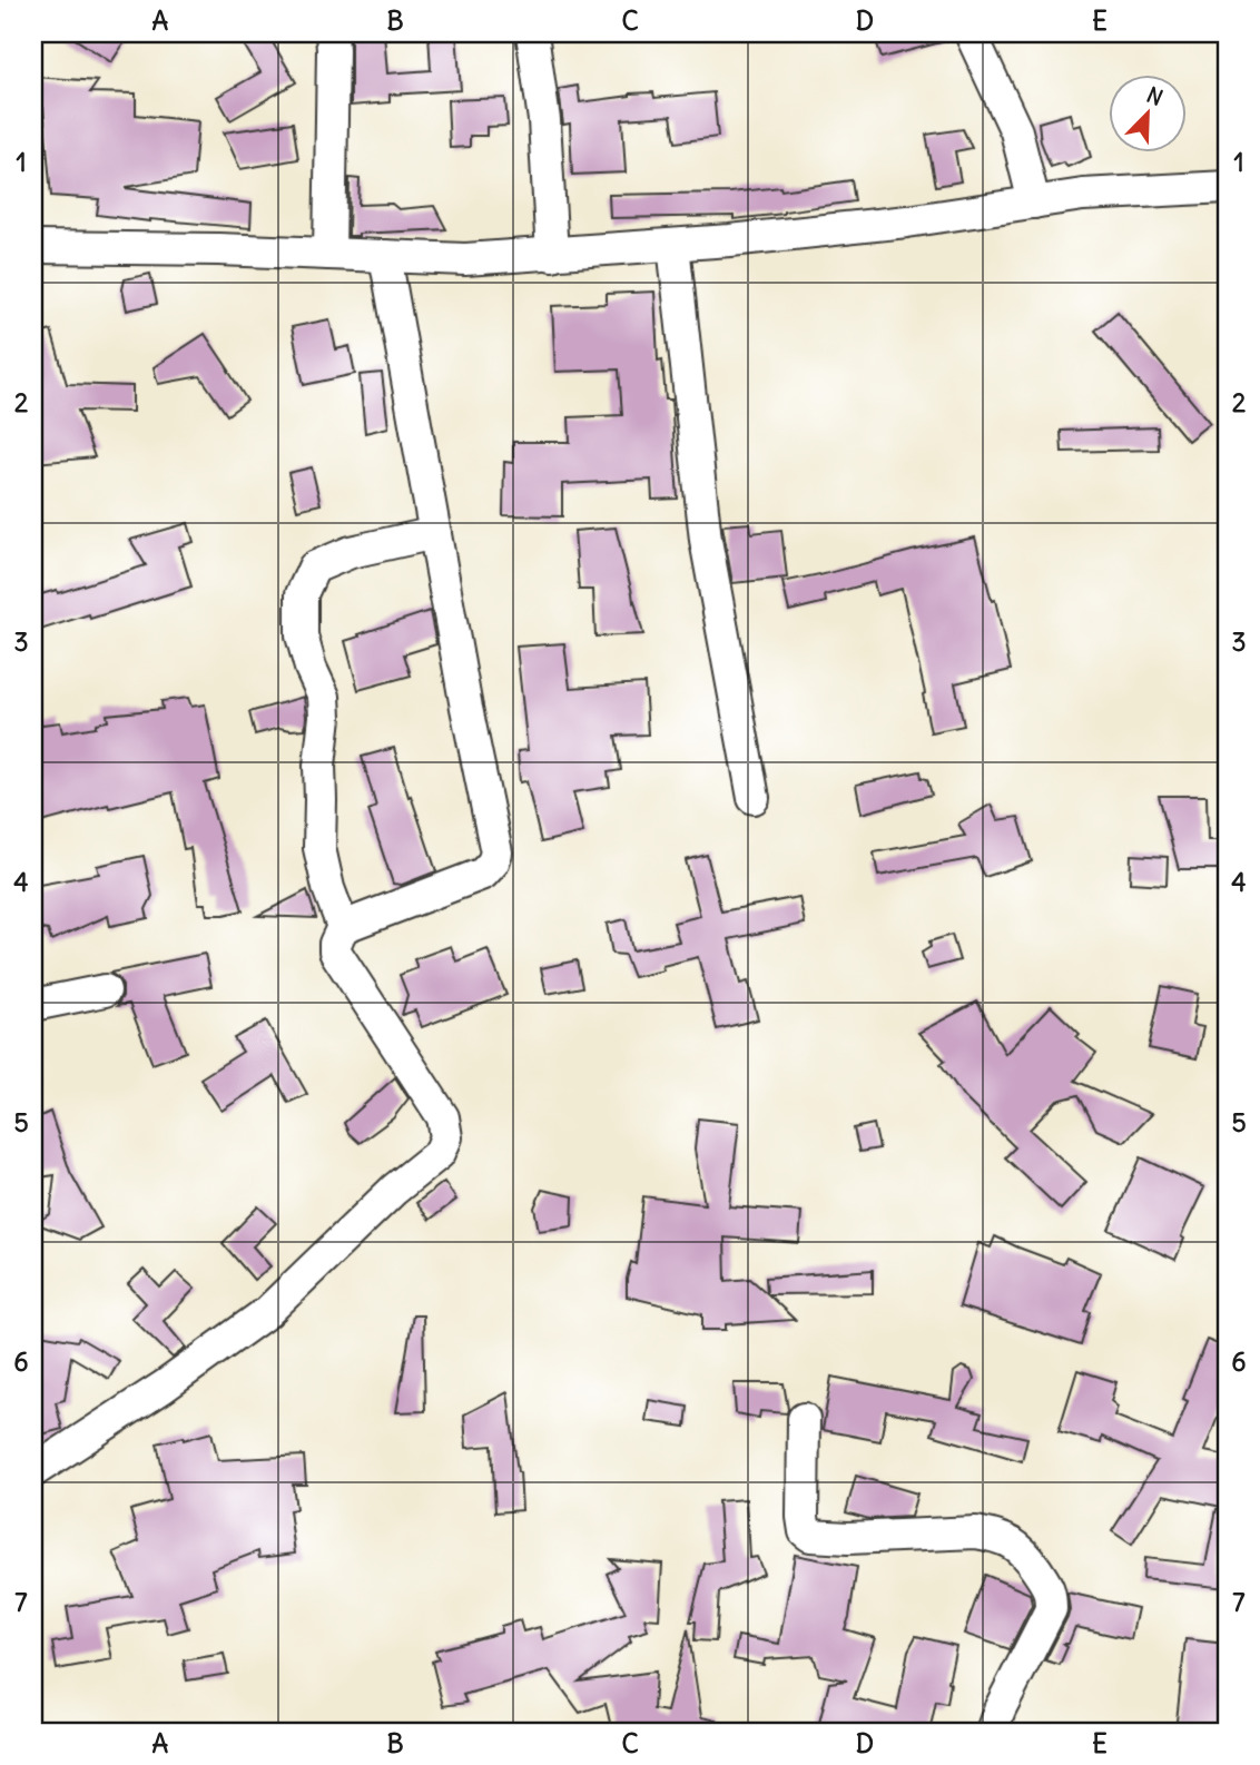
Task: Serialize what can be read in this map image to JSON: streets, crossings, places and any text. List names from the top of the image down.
{
  "north": "top right",
  "grid": {
    "columns": [
      "A",
      "B",
      "C",
      "D",
      "E"
    ],
    "rows": [
      "1",
      "2",
      "3",
      "4",
      "5",
      "6",
      "7"
    ]
  }
}
